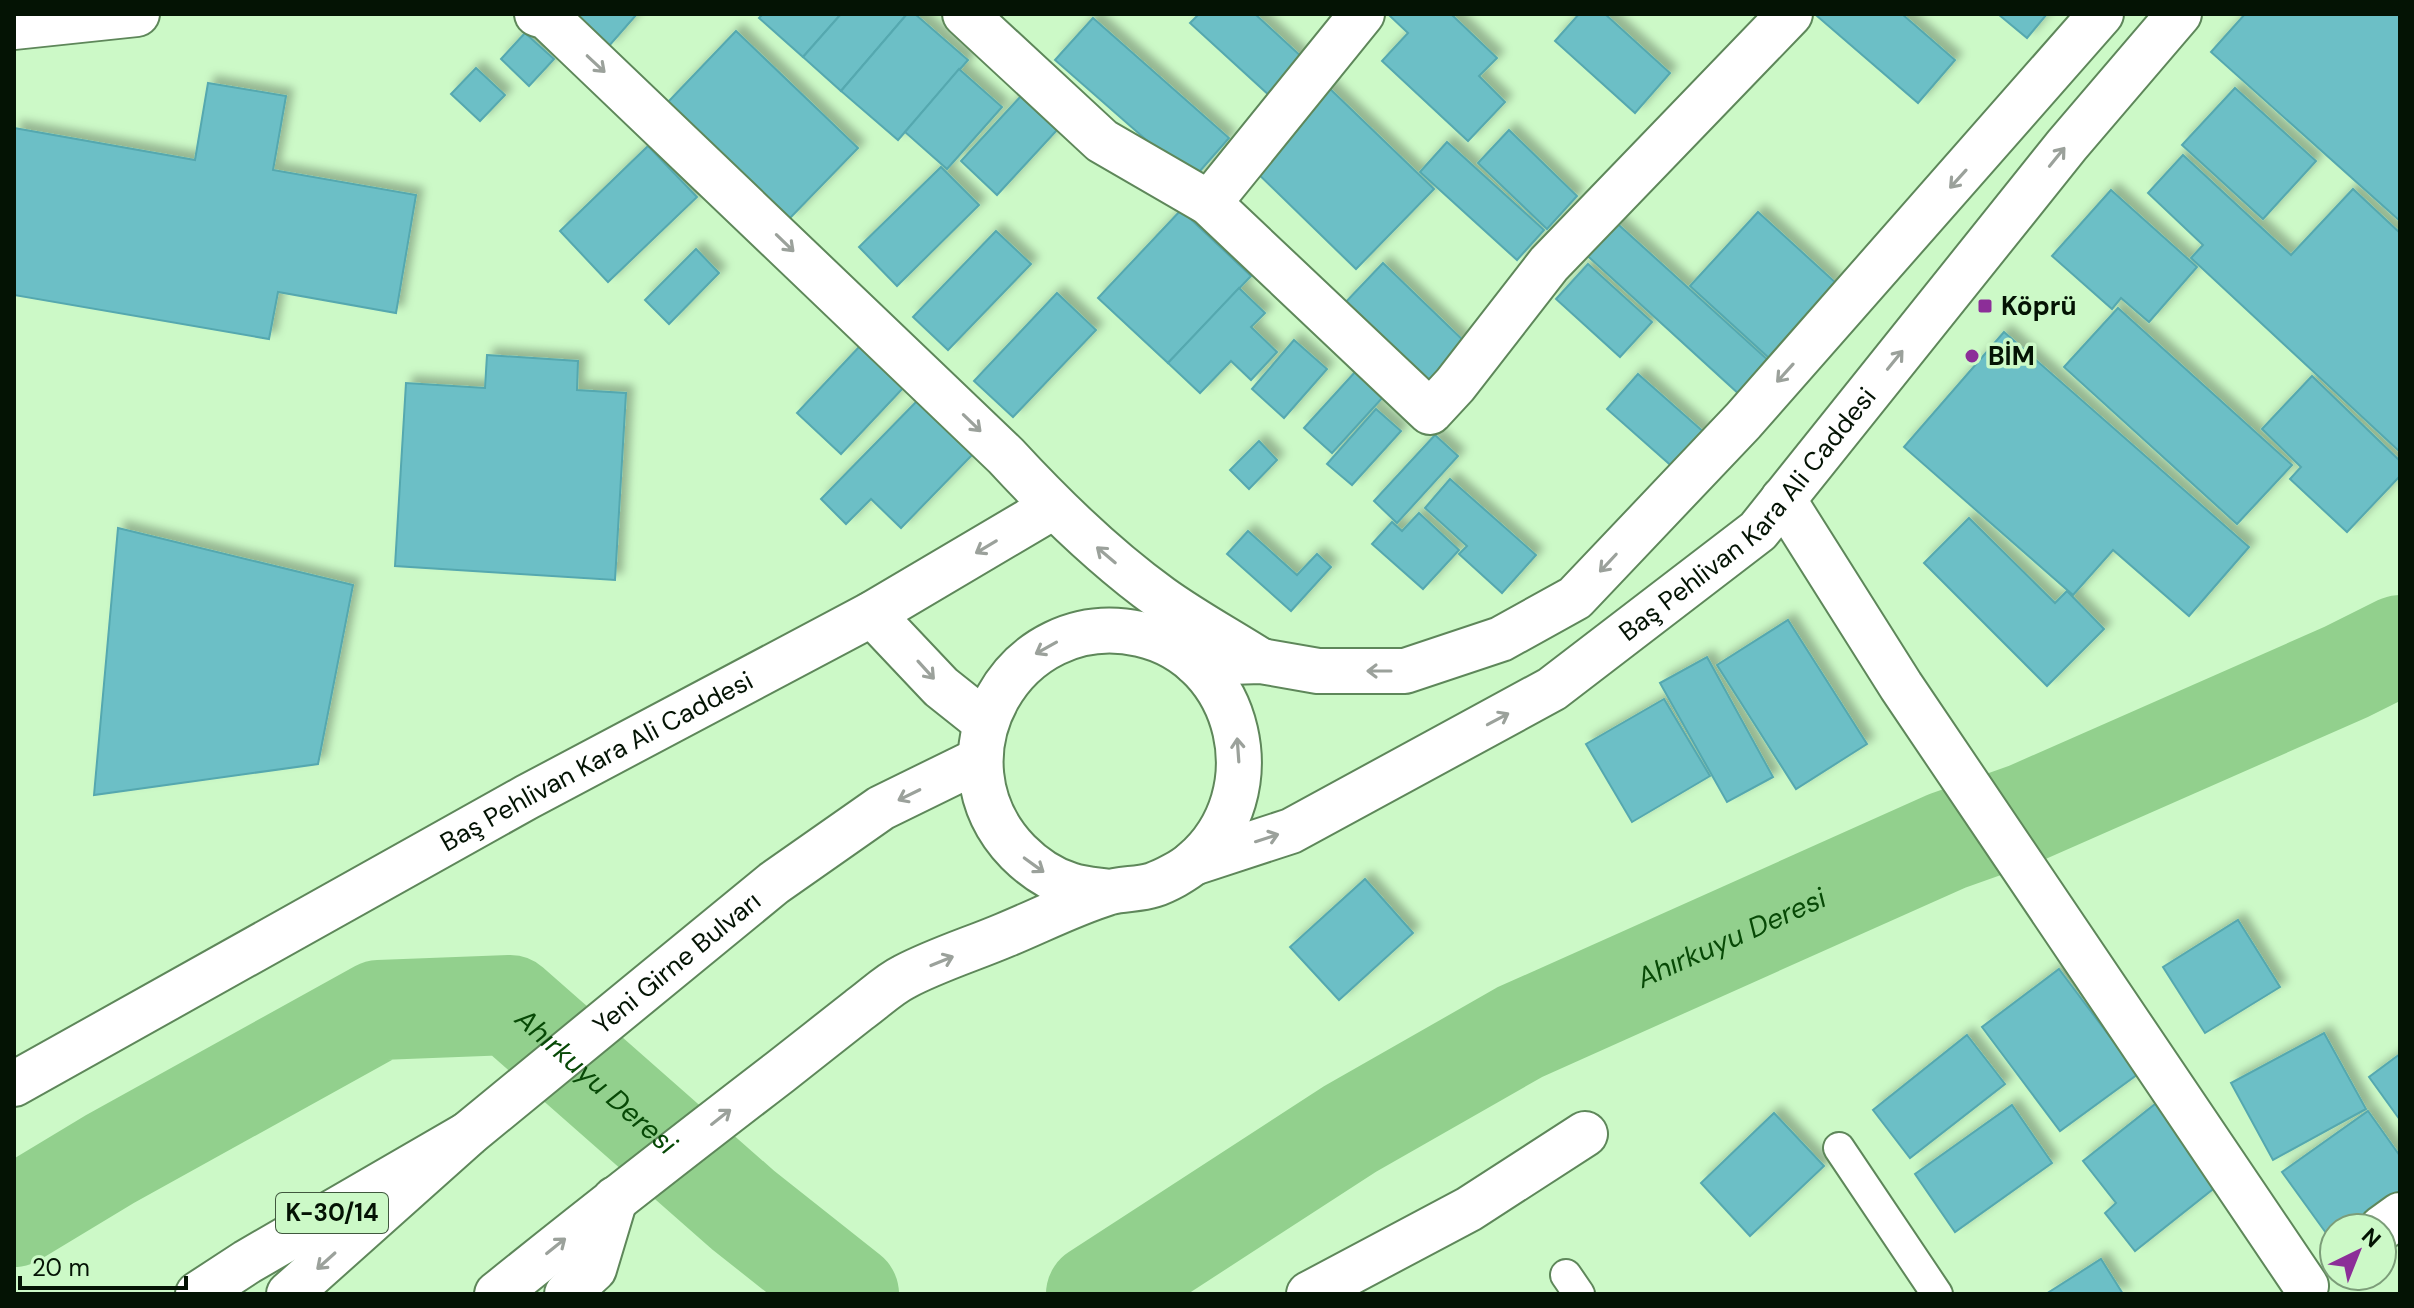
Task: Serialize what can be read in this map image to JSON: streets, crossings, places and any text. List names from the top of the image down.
{
  "streets": {
    "main road": ["Baş Pehlivan Kara Ali Caddesi", "Yeni Girne Bulvarı", "K-30/14"]
  },
  "crossings": [
    ["Baş Pehlivan Kara Ali Caddesi", "Yeni Girne Bulvarı"],
    ["Yeni Girne Bulvarı", "K-30/14"]
  ],
  "water": ["Ahırkuyu Deresi"],
  "places": {
    "transit": ["Köprü"],
    "other": ["BİM"]
  },
  "scale_bar": "20 m",
  "north": "top right"
}
